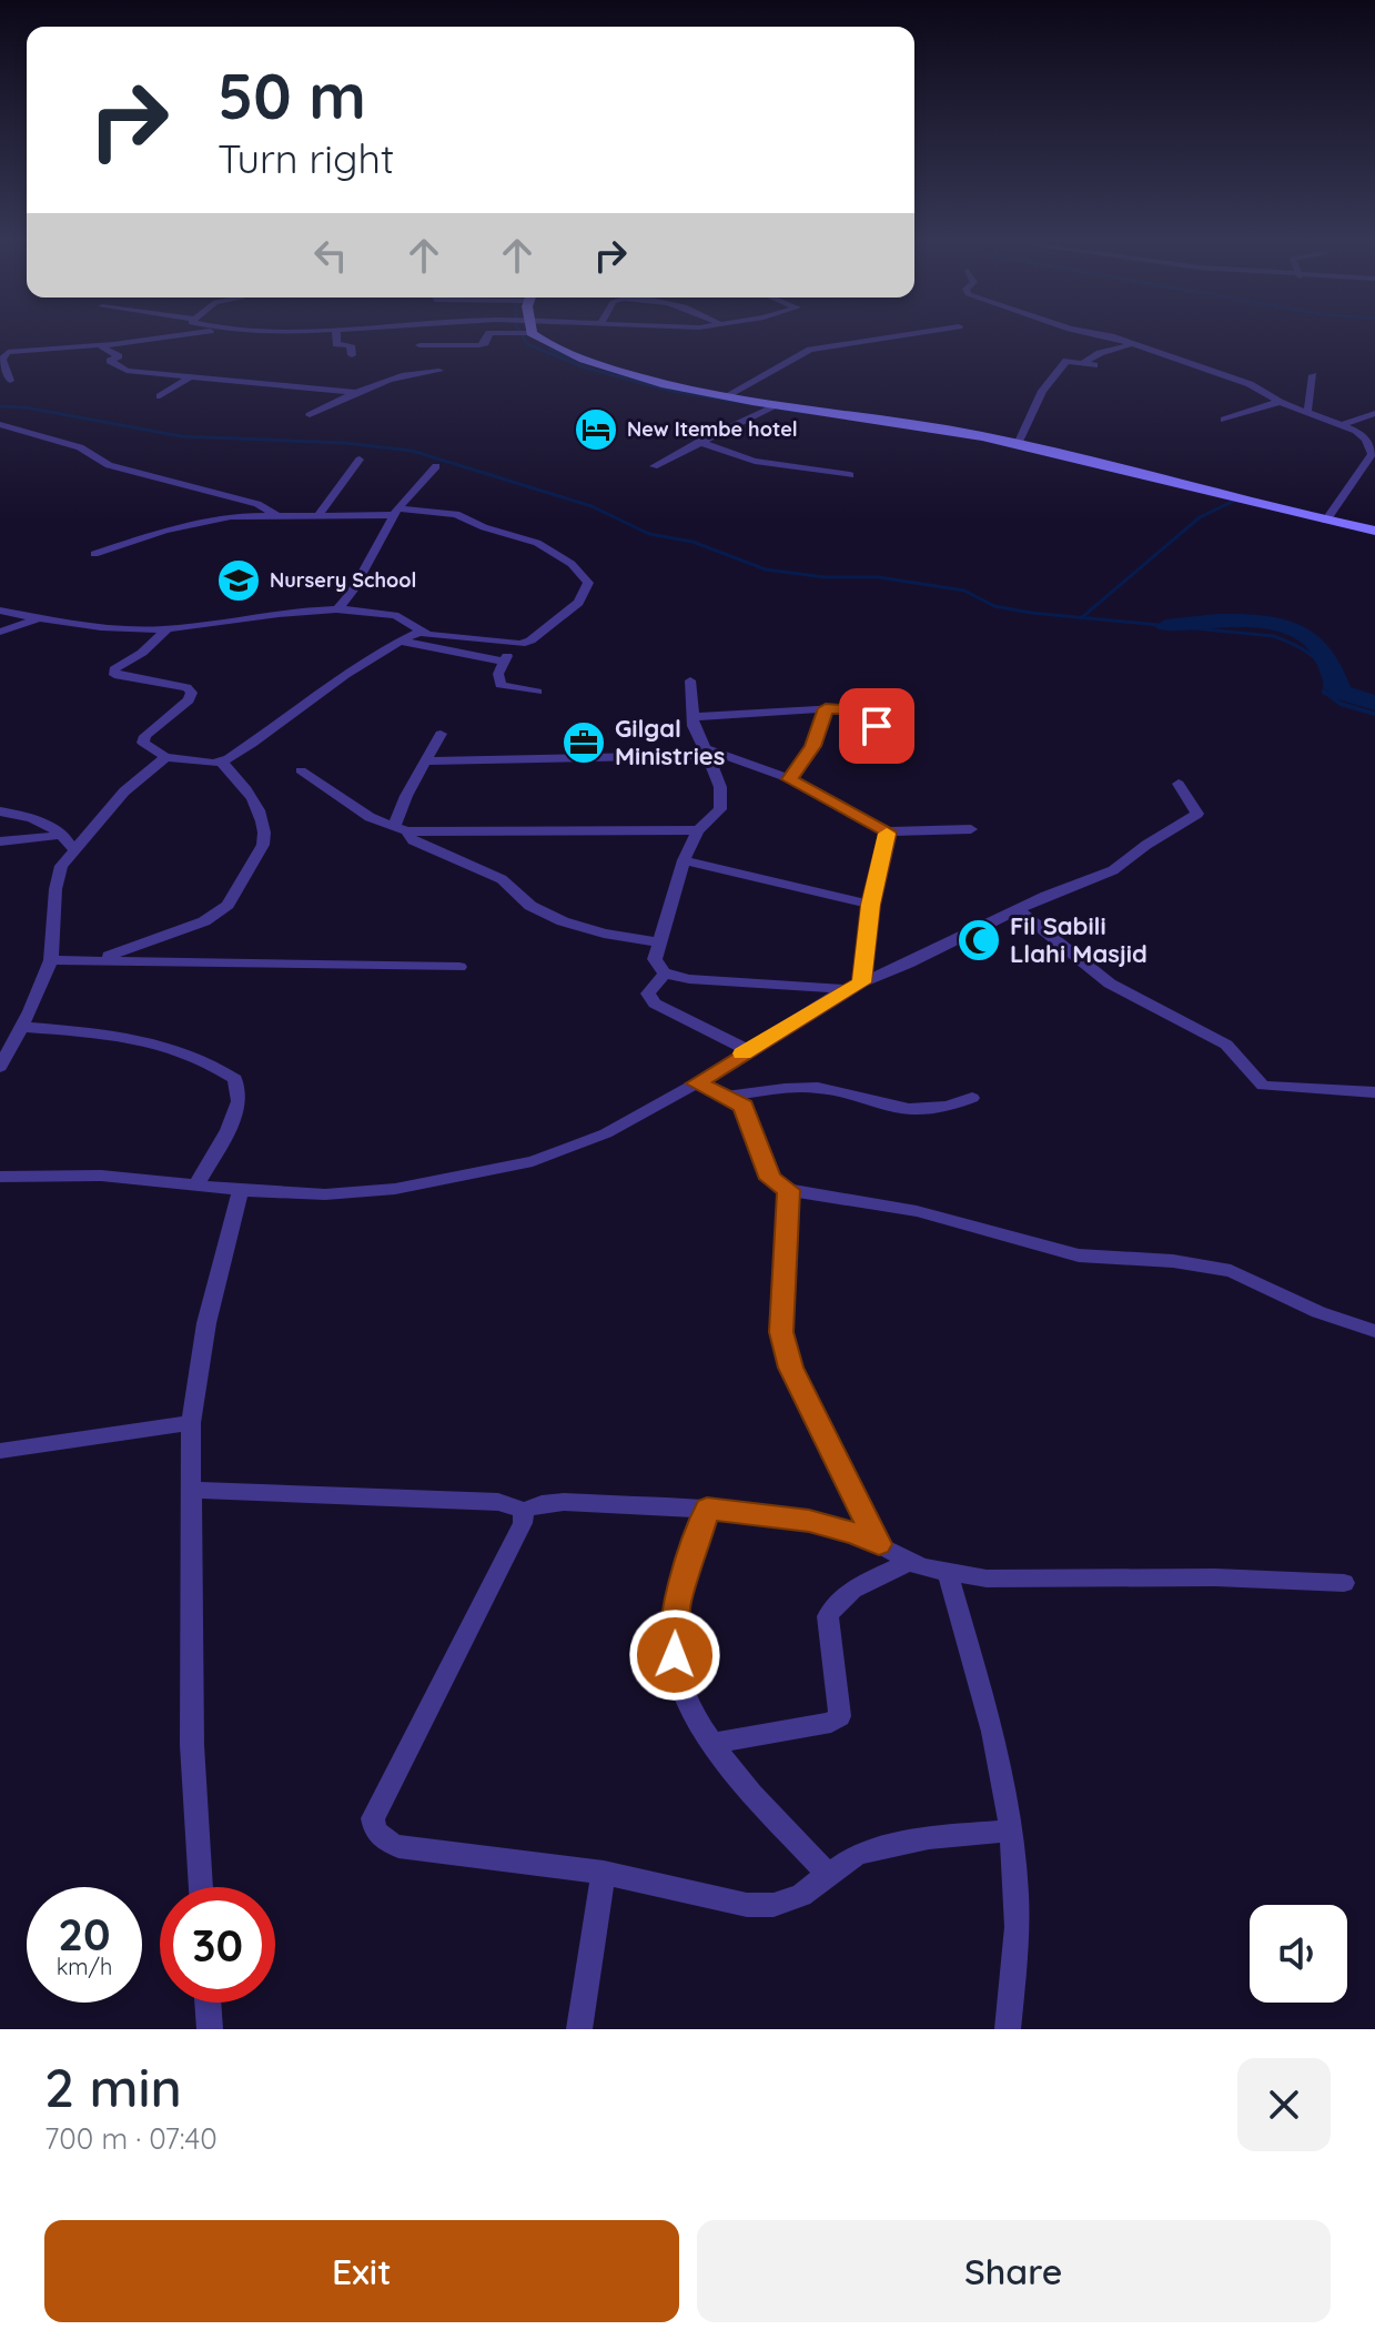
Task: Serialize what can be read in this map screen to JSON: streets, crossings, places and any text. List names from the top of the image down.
{
  "places": {
    "hotel": ["New Itembe hotel"],
    "school or university": ["Nursery School"],
    "office": ["Gilgal Ministries"],
    "mosque": ["Fil Sabili Llahi Masjid"]
  },
  "page": {
    "turn": ["50 m", "Turn right"],
    "speed": "20 km/h",
    "limit": "30",
    "heading": ["2 min", "700 m · 07:40"],
    "buttons": ["Exit", "Share"]
  }
}
